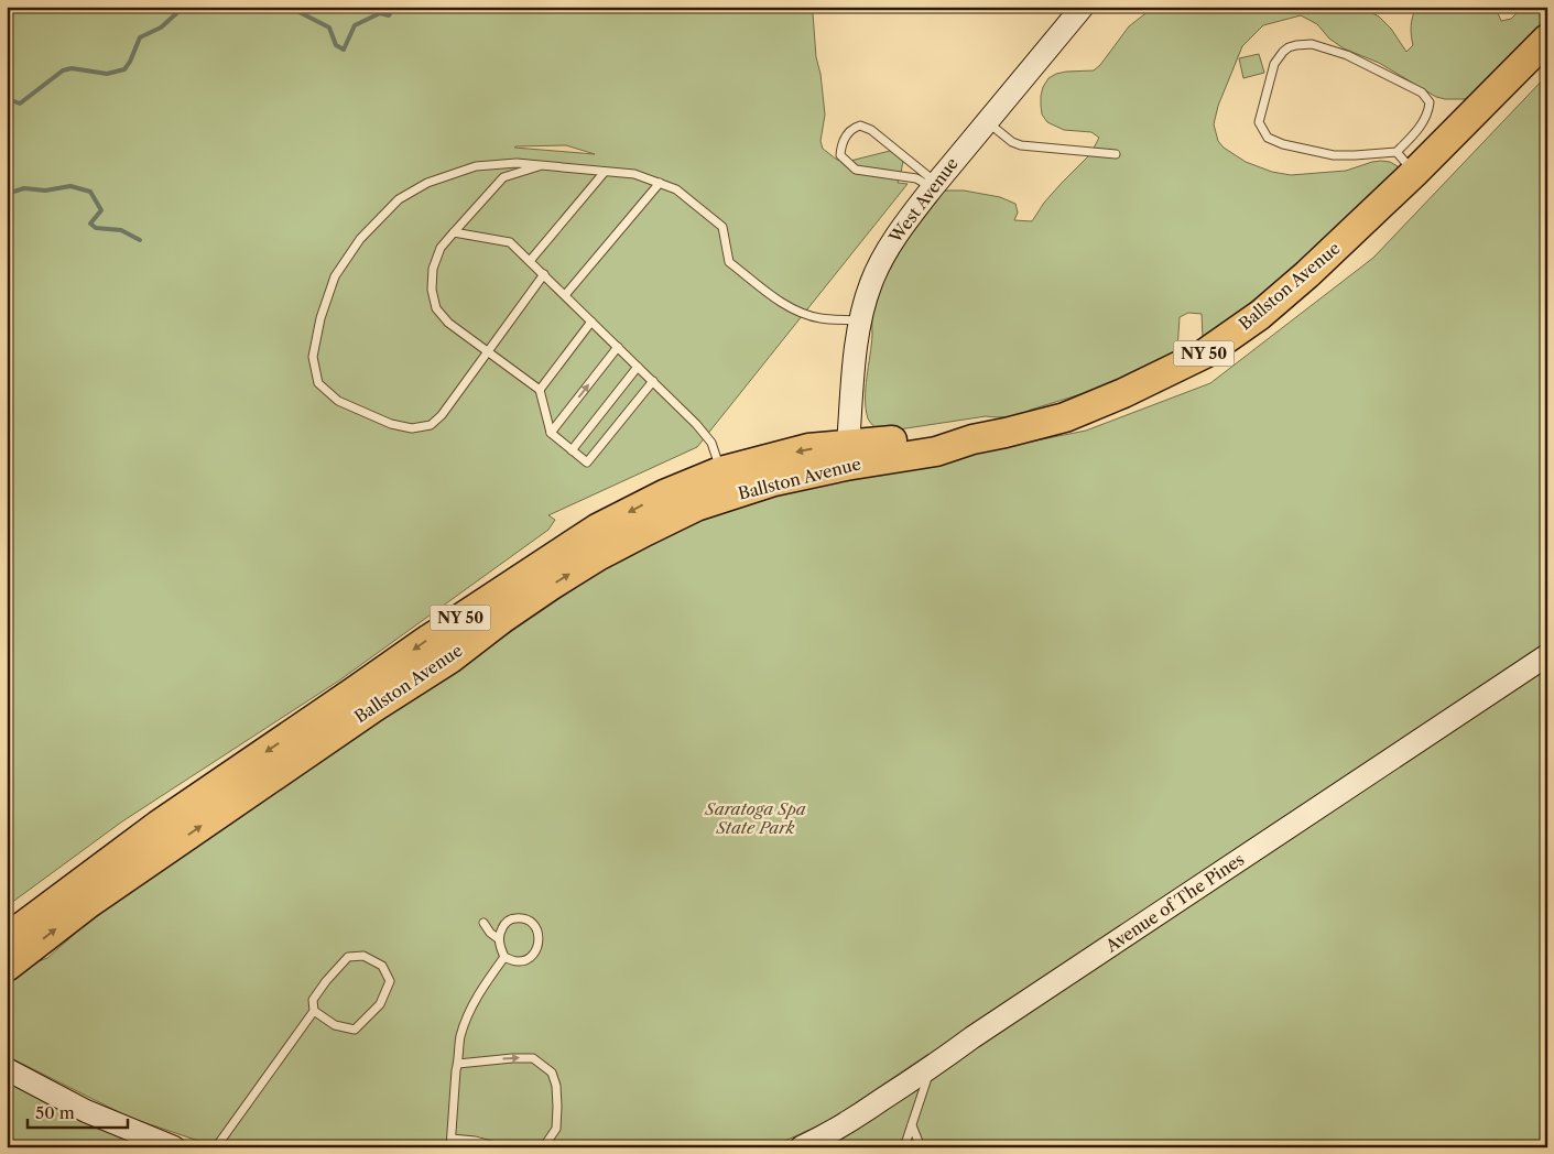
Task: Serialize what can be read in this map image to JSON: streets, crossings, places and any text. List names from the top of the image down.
{
  "streets": {
    "highway": ["Ballston Avenue", "NY 50"],
    "street": ["West Avenue", "Avenue of The Pines"]
  },
  "crossings": [
    ["West Avenue", "Ballston Avenue"]
  ],
  "parks": ["Saratoga Spa State Park"],
  "scale_bar": "50 m"
}
